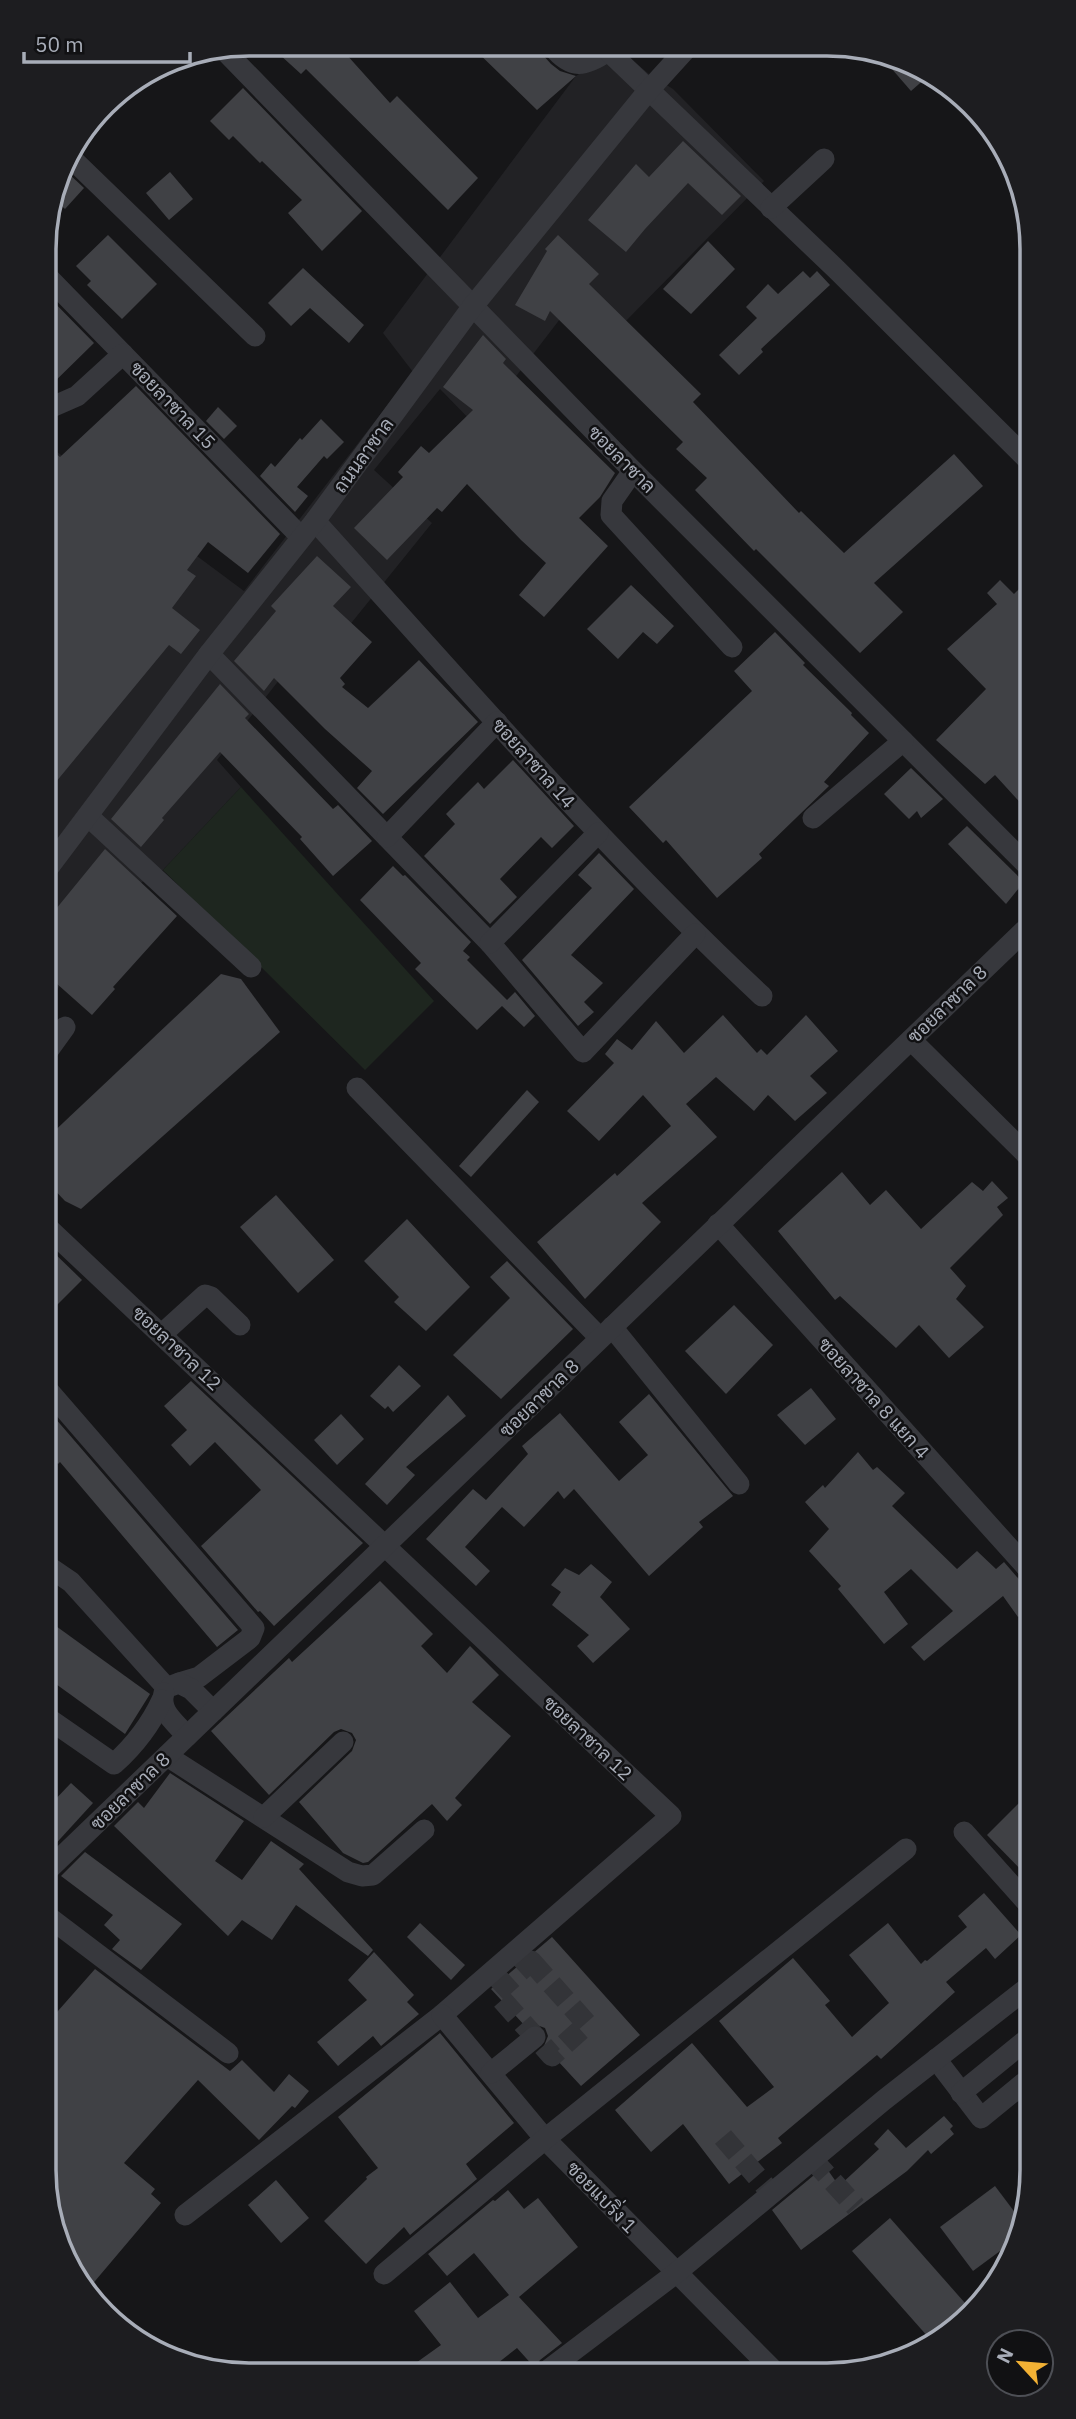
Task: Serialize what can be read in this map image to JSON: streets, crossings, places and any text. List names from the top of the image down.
{
  "streets": {
    "street": [
      "ซอยลาซาล 15",
      "ถนนลาซาล",
      "ซอยลาซาล",
      "ซอยลาซาล 14",
      "ซอยลาซาล 8",
      "ซอยลาซาล 12",
      "ซอยลาซาล 8 แยก 4",
      "ซอยแบริ่ง 1"
    ]
  },
  "crossings": [
    ["ซอยลาซาล 15", "ถนนลาซาล"],
    ["ซอยลาซาล 15", "ซอยลาซาล 14"],
    ["ถนนลาซาล", "ซอยลาซาล"],
    ["ถนนลาซาล", "ซอยลาซาล 14"],
    ["ซอยลาซาล 8", "ซอยลาซาล 12"],
    ["ซอยลาซาล 8", "ซอยลาซาล 8 แยก 4"],
    ["ซอยลาซาล 12", "ซอยแบริ่ง 1"]
  ],
  "scale_bar": "50 m",
  "north": "top left"
}
